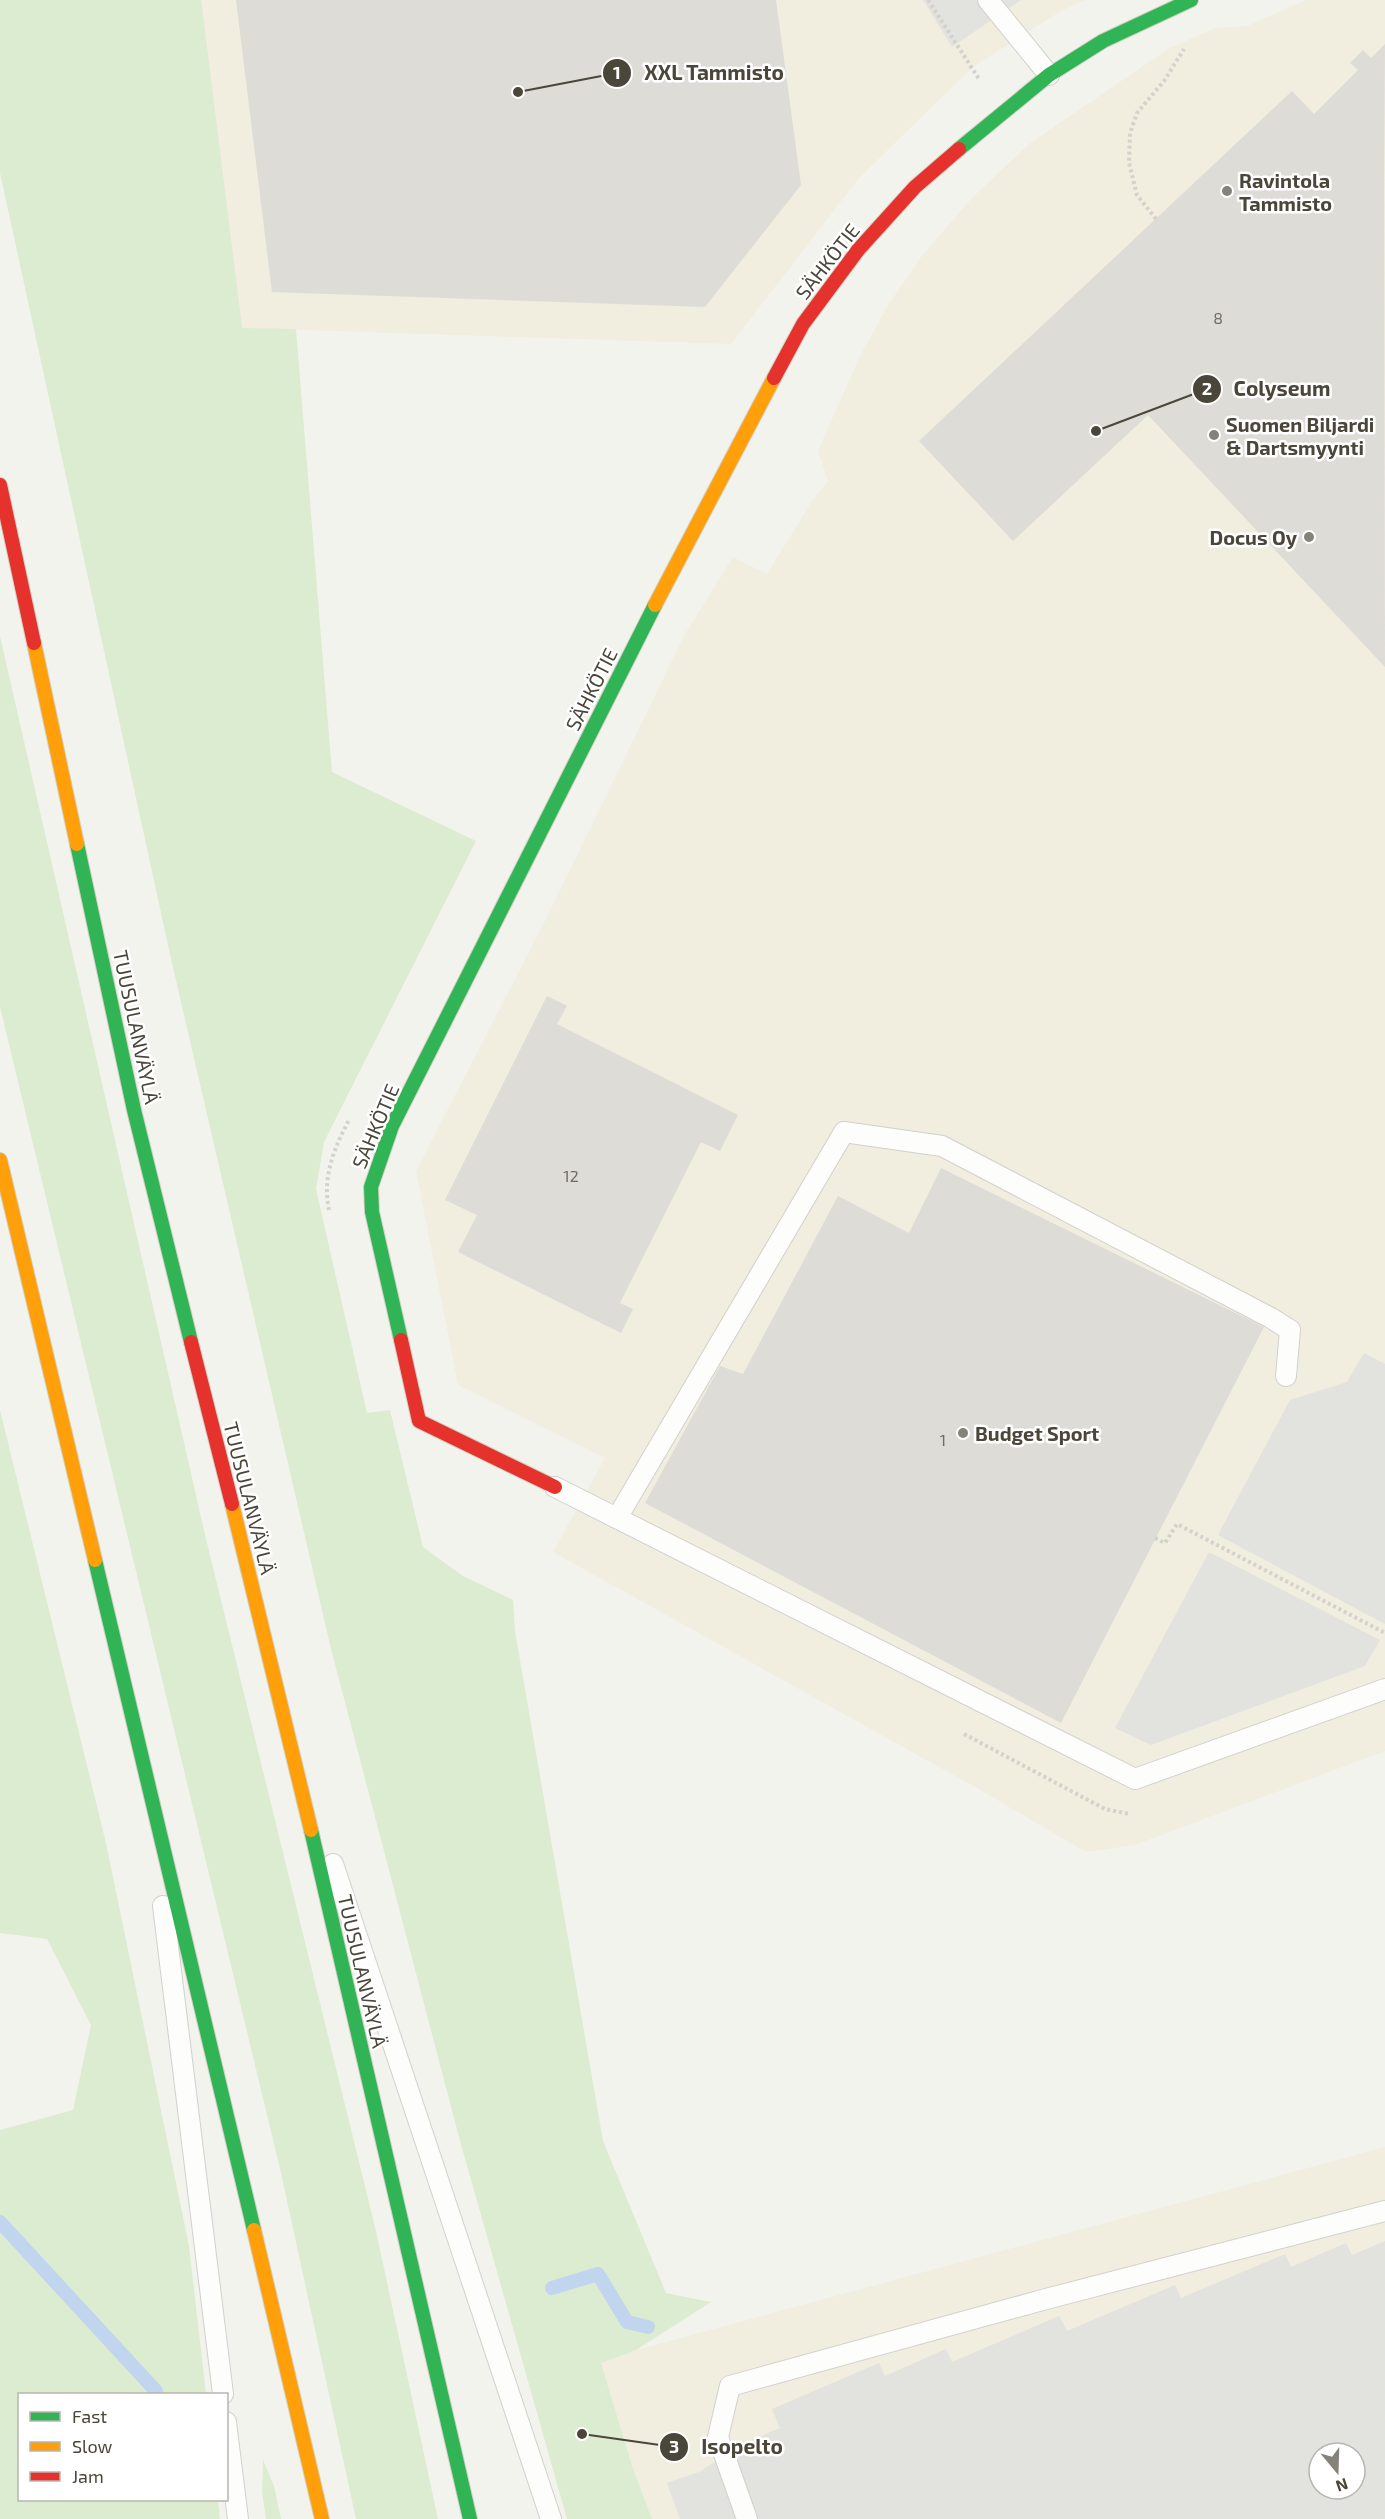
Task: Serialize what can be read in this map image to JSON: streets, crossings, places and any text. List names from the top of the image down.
{
  "streets": {
    "main road": ["SÄHKÖTIE", "TUUSULANVÄYLÄ"]
  },
  "places": [
    "XXL Tammisto",
    "Ravintola Tammisto",
    "Colyseum",
    "Suomen Biljardi & Dartsmyynti",
    "Docus Oy",
    "Budget Sport",
    "Isopelto"
  ],
  "house_numbers": ["8", "12", "1"],
  "legend": ["Fast", "Slow", "Jam"],
  "north": "bottom"
}
